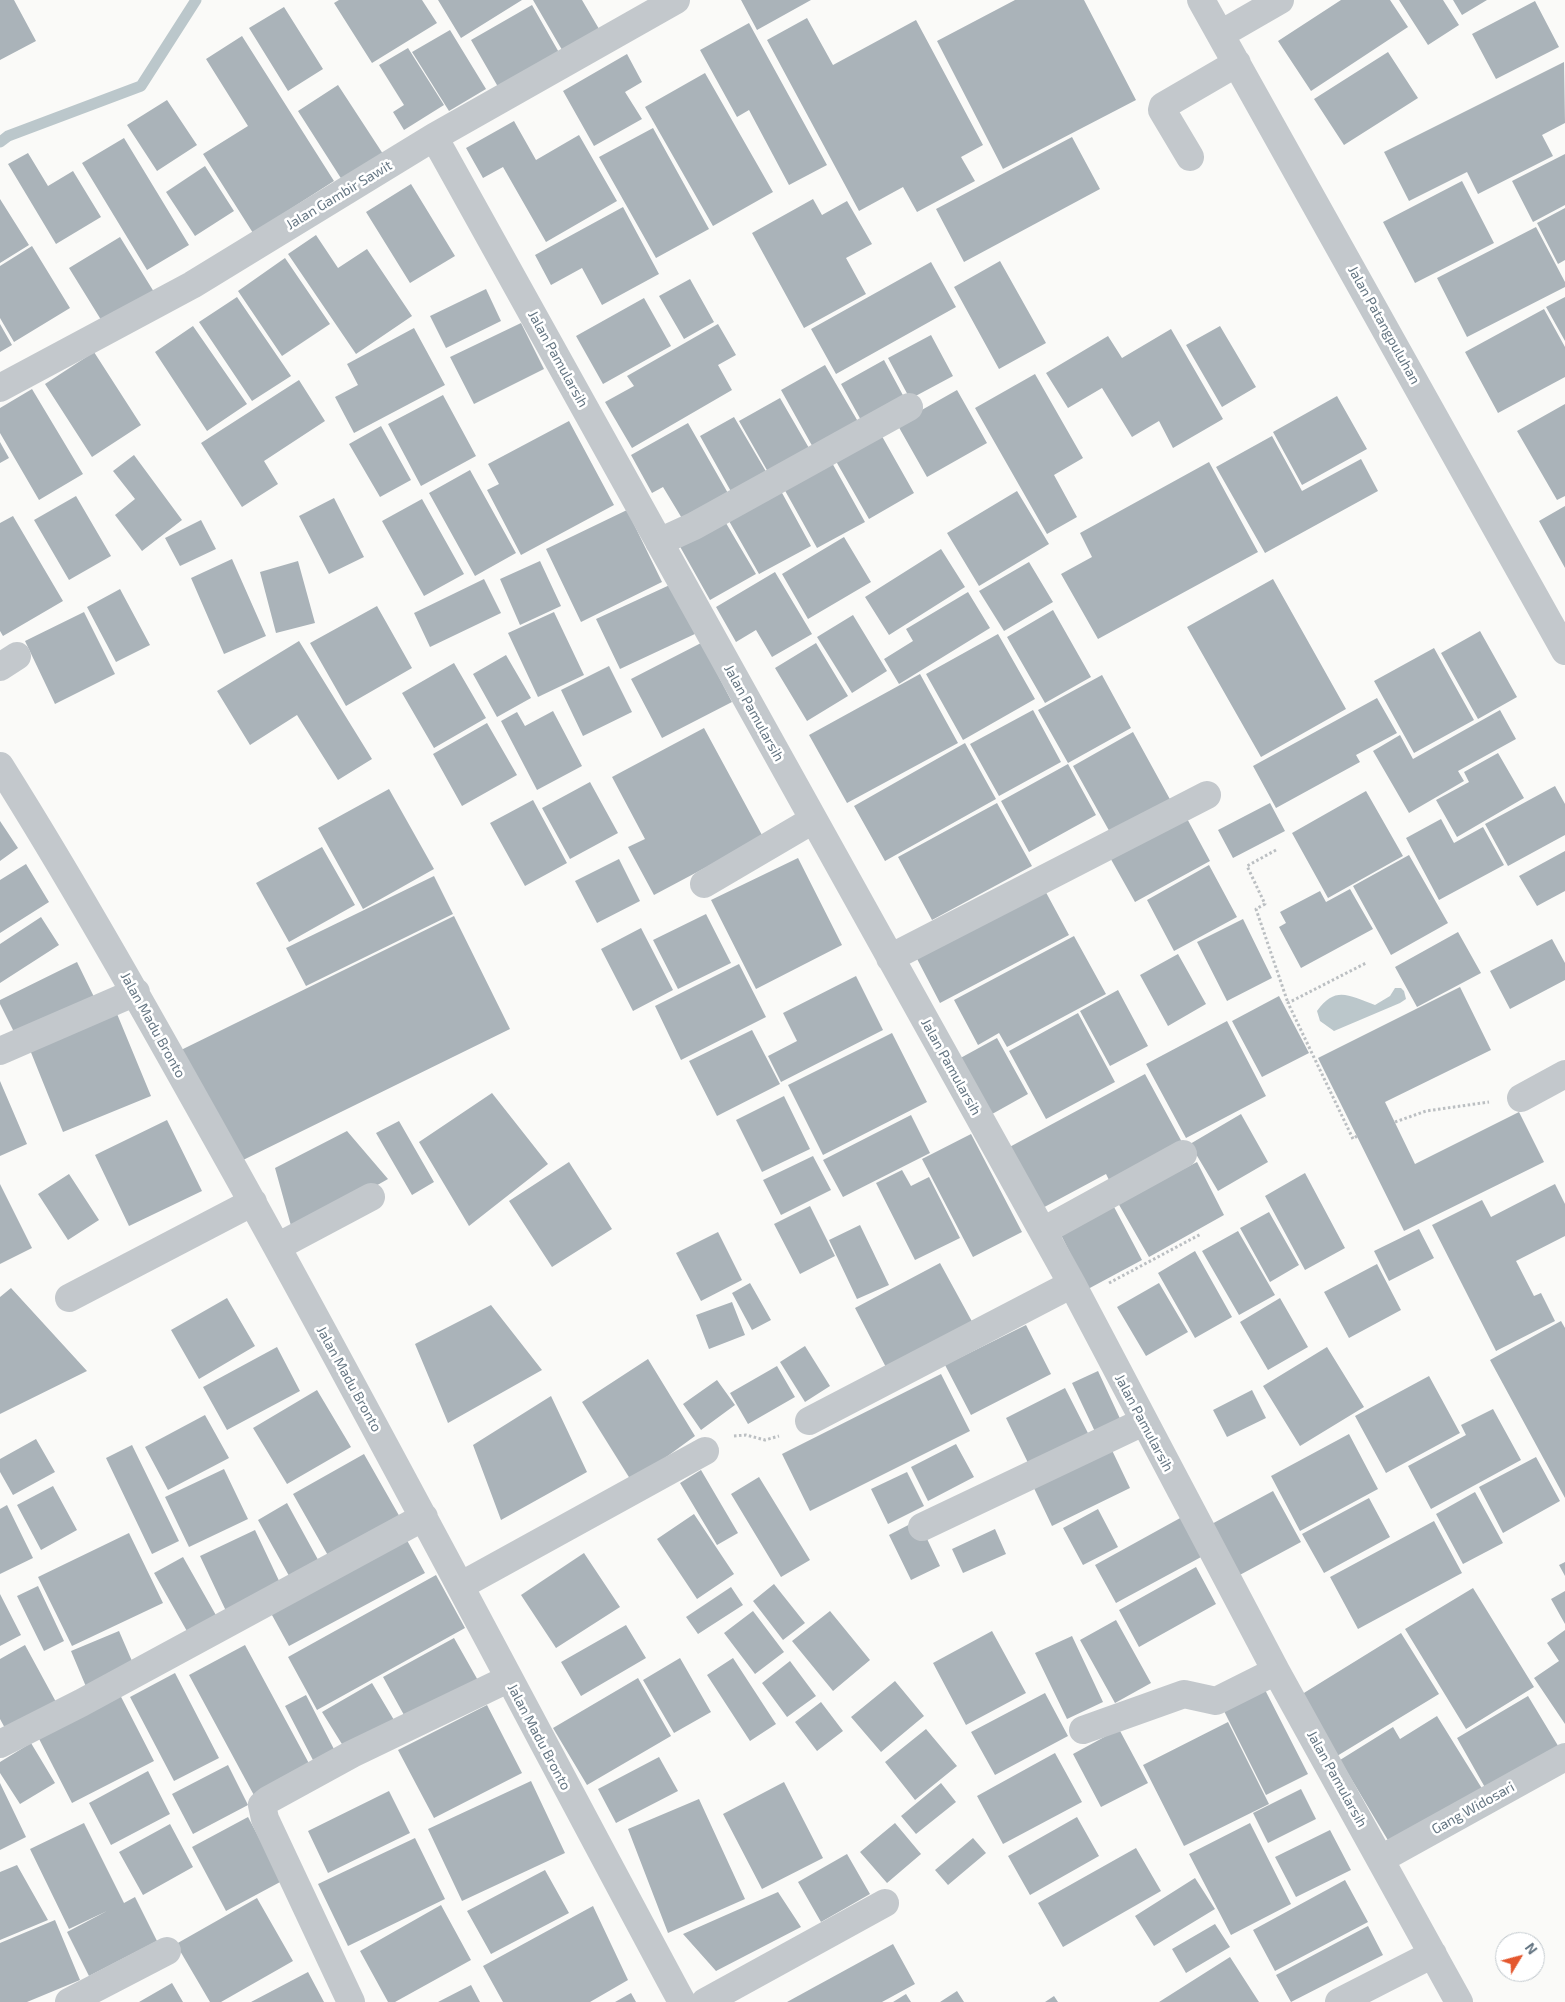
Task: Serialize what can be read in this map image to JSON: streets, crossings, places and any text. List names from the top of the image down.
{
  "streets": {
    "street": [
      "Jalan Gambir Sawit",
      "Jalan Patangpuluhan",
      "Jalan Pamularsih",
      "Jalan Madu Bronto",
      "Gang Widosari"
    ]
  },
  "crossings": [
    ["Jalan Gambir Sawit", "Jalan Pamularsih"],
    ["Jalan Pamularsih", "Gang Widosari"]
  ],
  "north": "top right"
}
